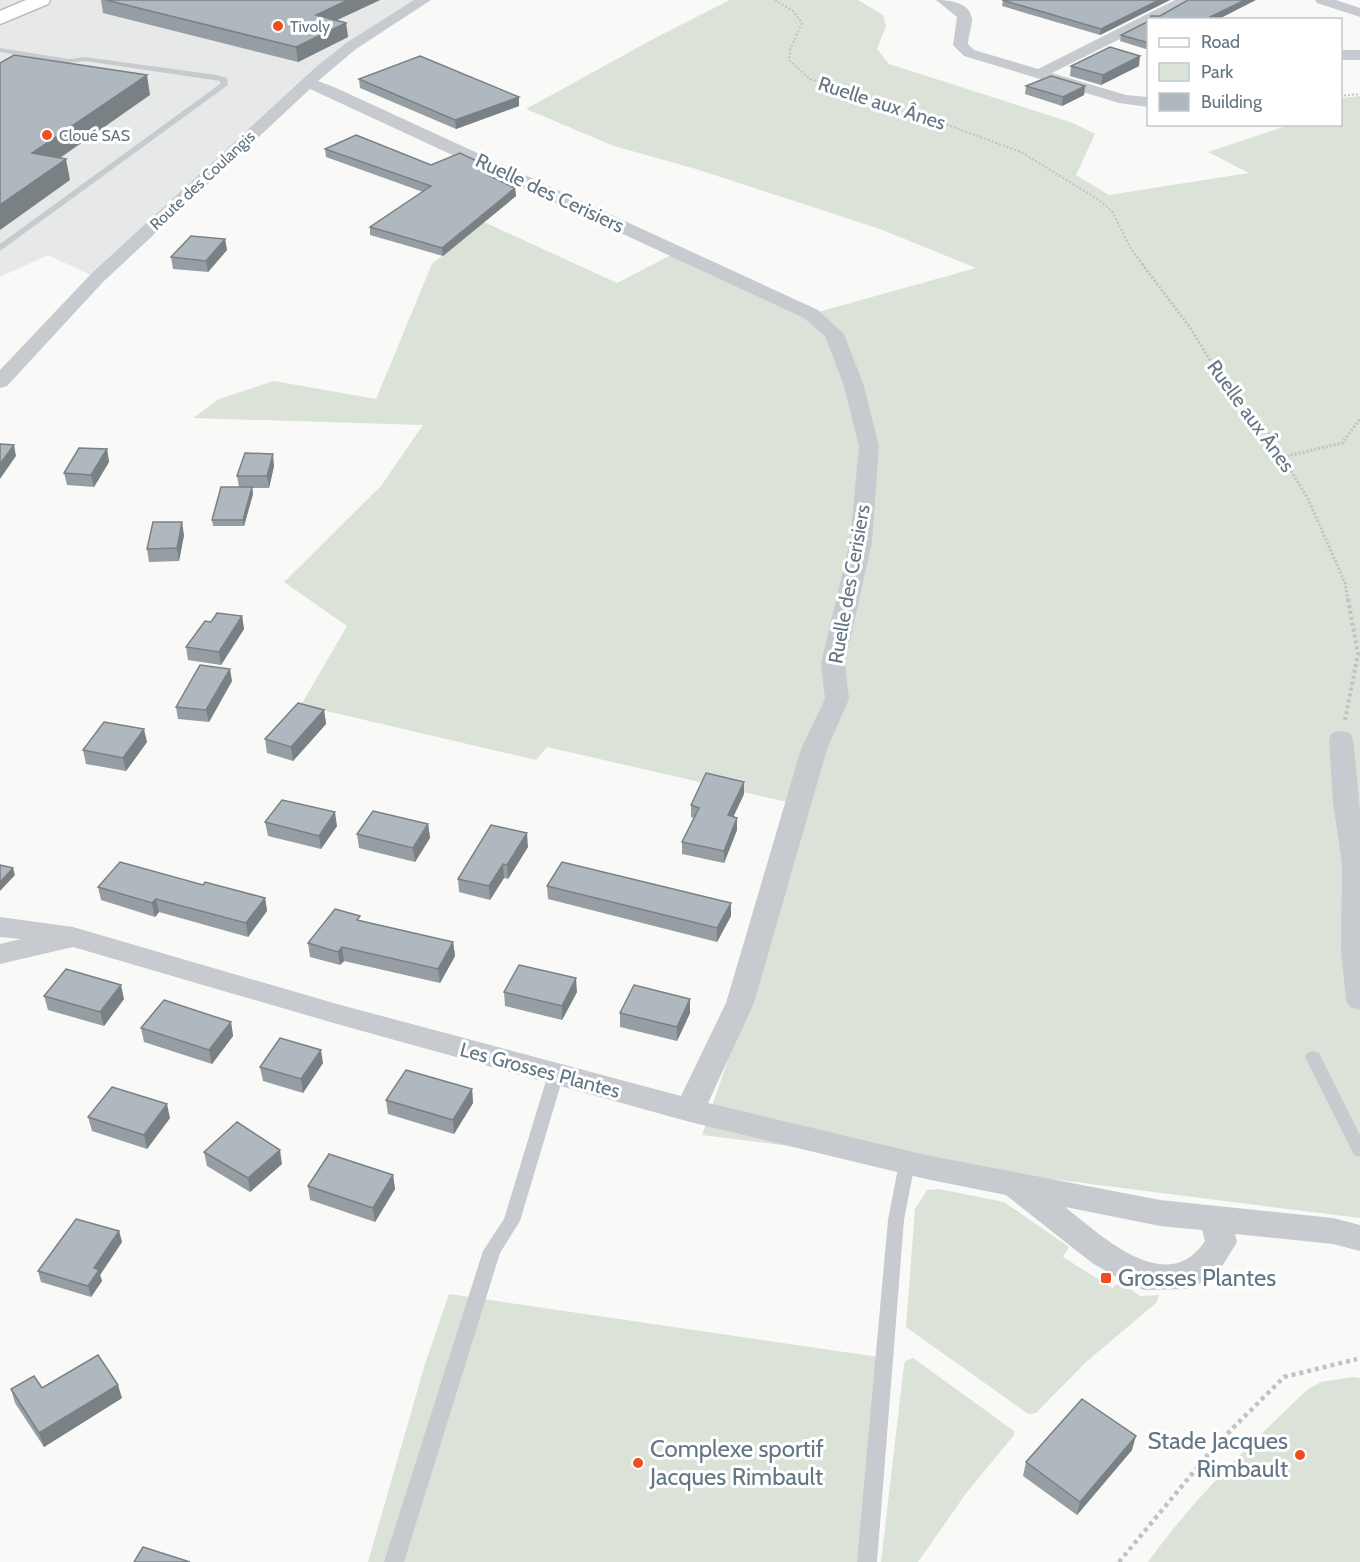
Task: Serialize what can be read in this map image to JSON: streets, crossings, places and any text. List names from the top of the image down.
{
  "streets": {
    "street": ["Route des Coulangis", "Ruelle des Cerisiers", "Les Grosses Plantes"],
    "path": ["Ruelle aux Ânes"]
  },
  "crossings": [
    ["Route des Coulangis", "Ruelle des Cerisiers"],
    ["Ruelle des Cerisiers", "Les Grosses Plantes"]
  ],
  "places": {
    "other": [
      "Tivoly",
      "Cloué SAS",
      "Stade Jacques Rimbault",
      "Complexe sportif Jacques Rimbault"
    ],
    "transit": ["Grosses Plantes"]
  },
  "legend": ["Road", "Park", "Building"]
}
